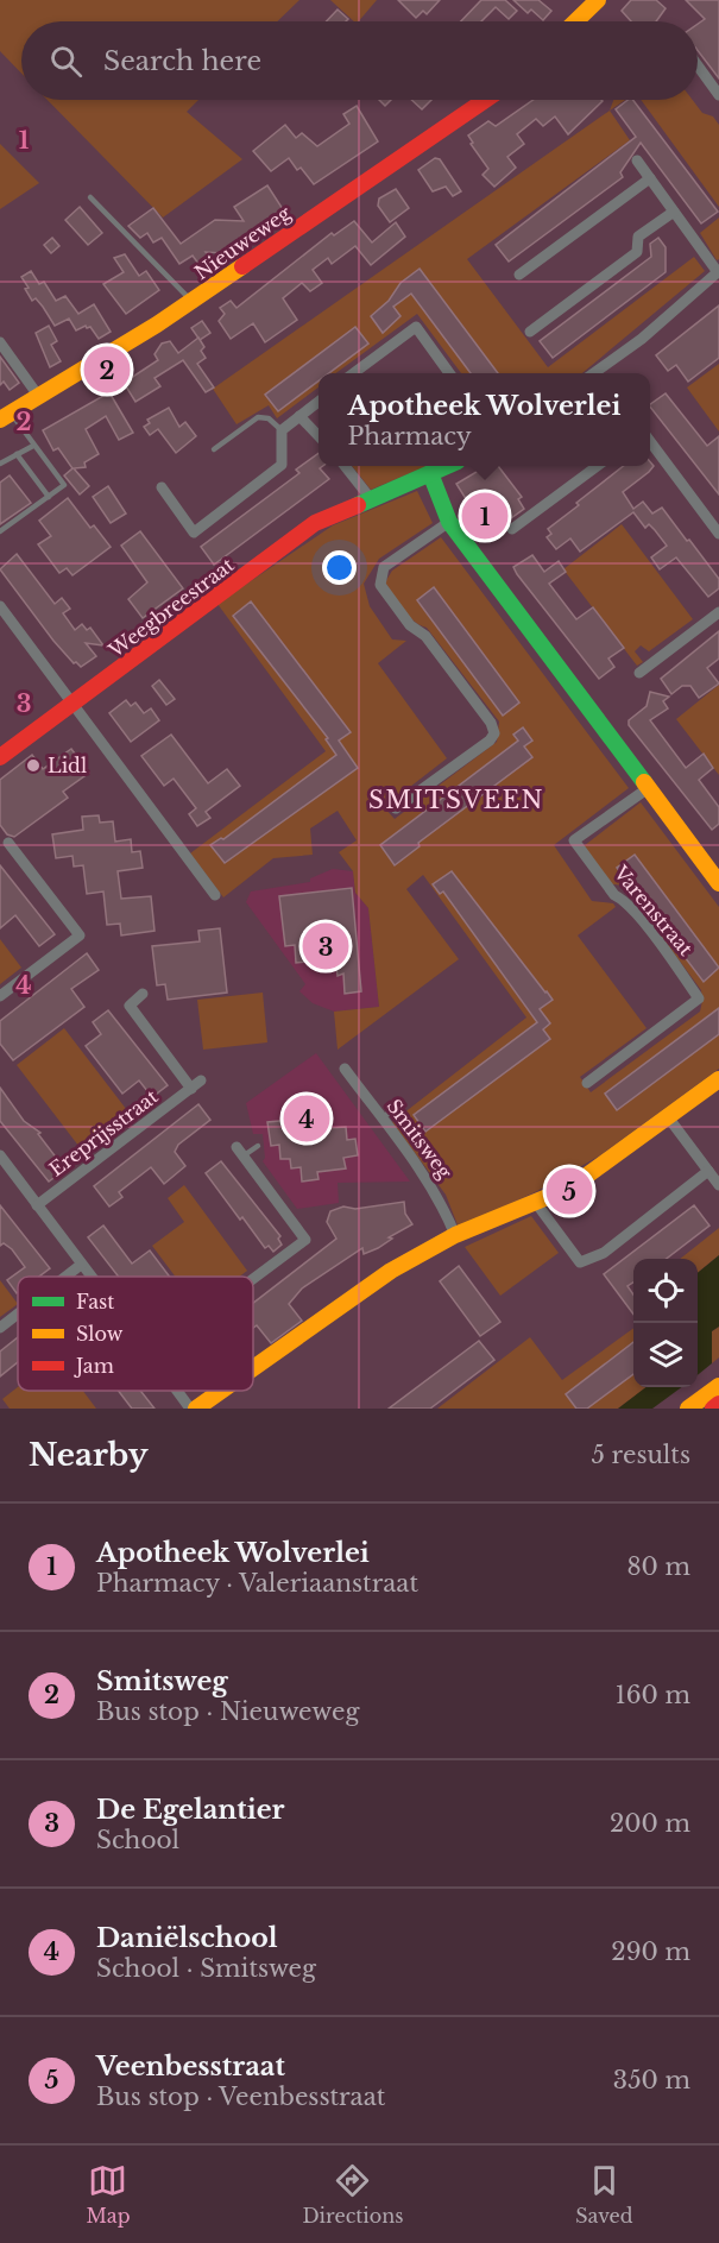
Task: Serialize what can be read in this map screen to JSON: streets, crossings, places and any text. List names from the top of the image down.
{
  "streets": {
    "street": [
      "Nieuweweg",
      "Weegbreestraat",
      "Varenstraat",
      "Ereprijsstraat",
      "Smitsweg"
    ]
  },
  "districts": ["SMITSVEEN"],
  "places": ["Lidl"],
  "legend": ["Fast", "Slow", "Jam"],
  "page": {
    "search": "Search here",
    "pins": [
      "2",
      "1",
      "3",
      "4",
      "5"
    ],
    "popup": ["Apotheek Wolverlei", "Pharmacy"],
    "heading": ["Nearby", "5 results"],
    "list": [
      {
        "mark": "1",
        "name": "Apotheek Wolverlei",
        "note": "Pharmacy · Valeriaanstraat",
        "value": "80 m"
      },
      {
        "mark": "2",
        "name": "Smitsweg",
        "note": "Bus stop · Nieuweweg",
        "value": "160 m"
      },
      {
        "mark": "3",
        "name": "De Egelantier",
        "note": "School",
        "value": "200 m"
      },
      {
        "mark": "4",
        "name": "Daniëlschool",
        "note": "School · Smitsweg",
        "value": "290 m"
      },
      {
        "mark": "5",
        "name": "Veenbesstraat",
        "note": "Bus stop · Veenbesstraat",
        "value": "350 m"
      }
    ],
    "nav": ["Map", "Directions", "Saved"]
  },
  "grid": {
    "rows": [
      "1",
      "2",
      "3",
      "4"
    ]
  }
}
